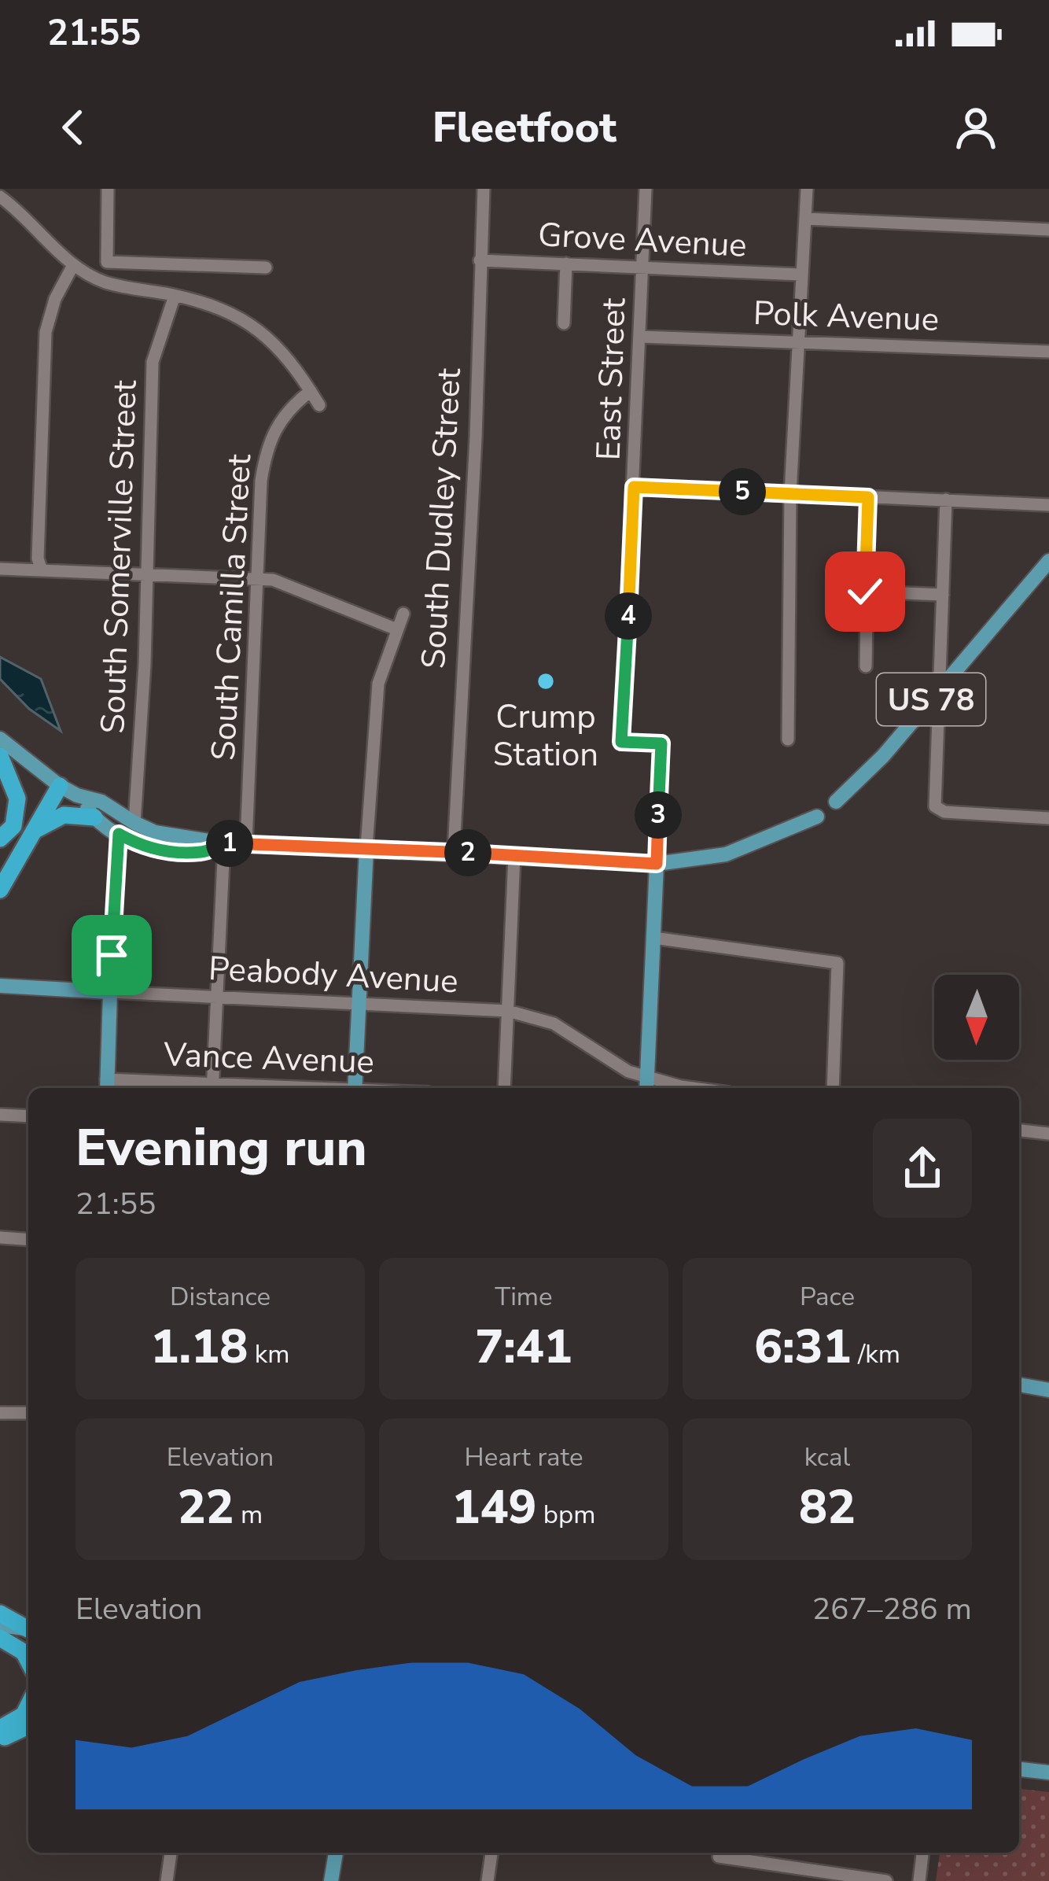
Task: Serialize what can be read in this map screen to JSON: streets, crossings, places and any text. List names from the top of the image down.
{
  "streets": {
    "main road": ["US 78", "Peabody Avenue"],
    "street": [
      "Grove Avenue",
      "Polk Avenue",
      "East Street",
      "South Dudley Street",
      "South Somerville Street",
      "South Camilla Street",
      "Vance Avenue"
    ]
  },
  "crossings": [
    ["Grove Avenue", "East Street"],
    ["Grove Avenue", "South Dudley Street"],
    ["Polk Avenue", "East Street"]
  ],
  "places": ["Crump Station"],
  "north": "bottom",
  "page": {
    "status": "21:55",
    "header": "Fleetfoot",
    "pins": [
      "5",
      "4",
      "3",
      "1",
      "2"
    ],
    "heading": ["Evening run", "21:55"],
    "stats": [
      ["Distance", "1.18 km"],
      ["Time", "7:41"],
      ["Pace", "6:31 /km"],
      ["Elevation", "22 m"],
      ["Heart rate", "149 bpm"],
      ["kcal", "82"]
    ],
    "chart": ["Elevation", "267–286 m"]
  }
}
